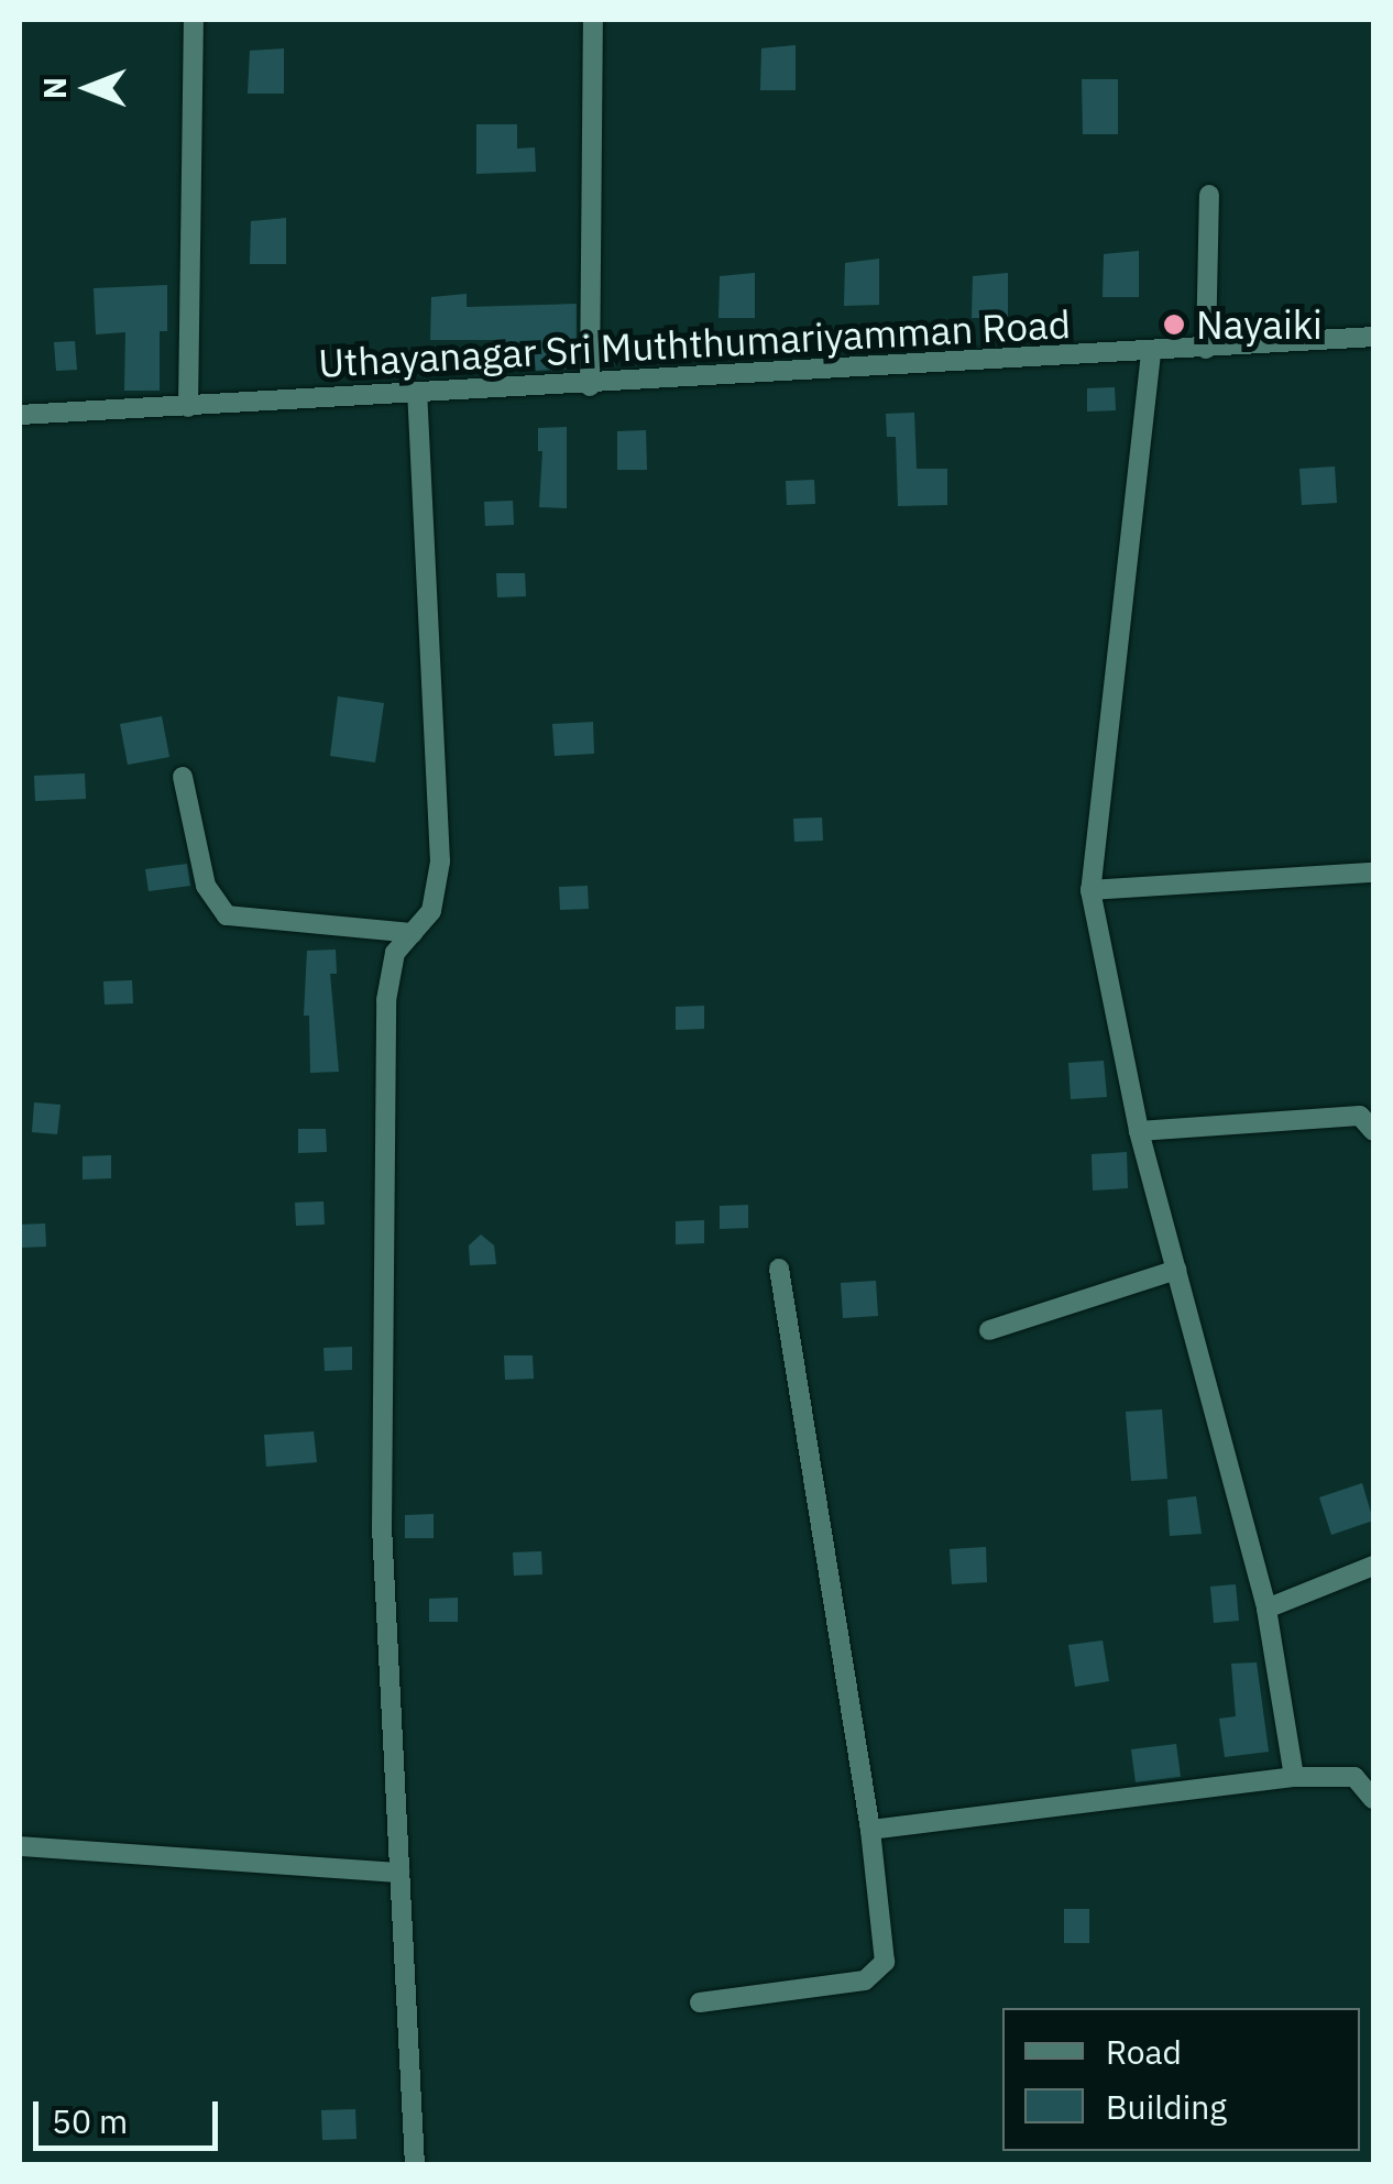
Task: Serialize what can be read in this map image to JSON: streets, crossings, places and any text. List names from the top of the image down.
{
  "streets": {
    "street": ["Uthayanagar Sri Muththumariyamman Road"]
  },
  "places": ["Nayaiki"],
  "legend": ["Road", "Building"],
  "scale_bar": "50 m",
  "north": "left"
}
